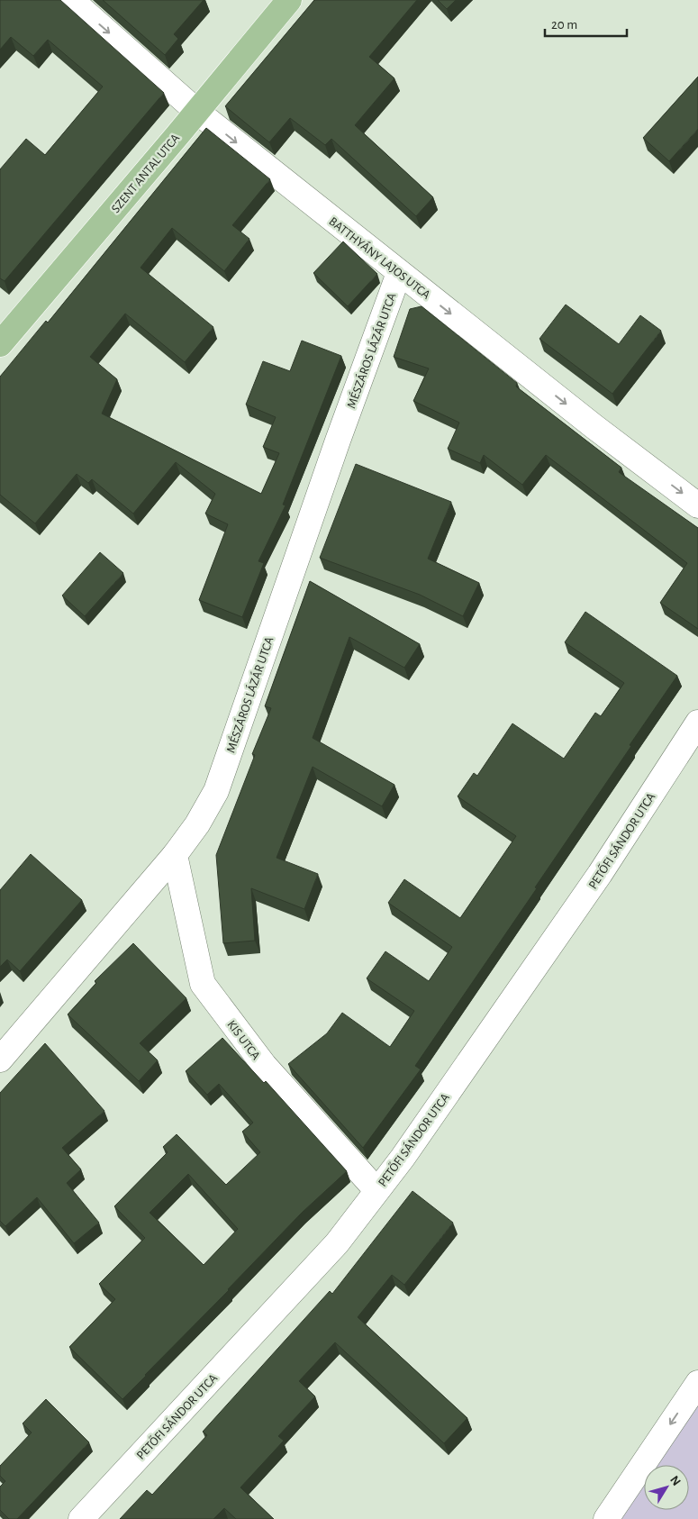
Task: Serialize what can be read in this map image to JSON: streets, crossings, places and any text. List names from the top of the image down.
{
  "streets": {
    "main road": ["SZENT ANTAL UTCA"],
    "street": [
      "BATTHYÁNY LAJOS UTCA",
      "MÉSZÁROS LÁZÁR UTCA",
      "PETŐFI SÁNDOR UTCA",
      "KIS UTCA"
    ]
  },
  "crossings": [
    ["SZENT ANTAL UTCA", "BATTHYÁNY LAJOS UTCA"],
    ["BATTHYÁNY LAJOS UTCA", "MÉSZÁROS LÁZÁR UTCA"],
    ["MÉSZÁROS LÁZÁR UTCA", "KIS UTCA"],
    ["PETŐFI SÁNDOR UTCA", "KIS UTCA"]
  ],
  "one_way": ["BATTHYÁNY LAJOS UTCA"],
  "scale_bar": "20 m",
  "north": "top right"
}
